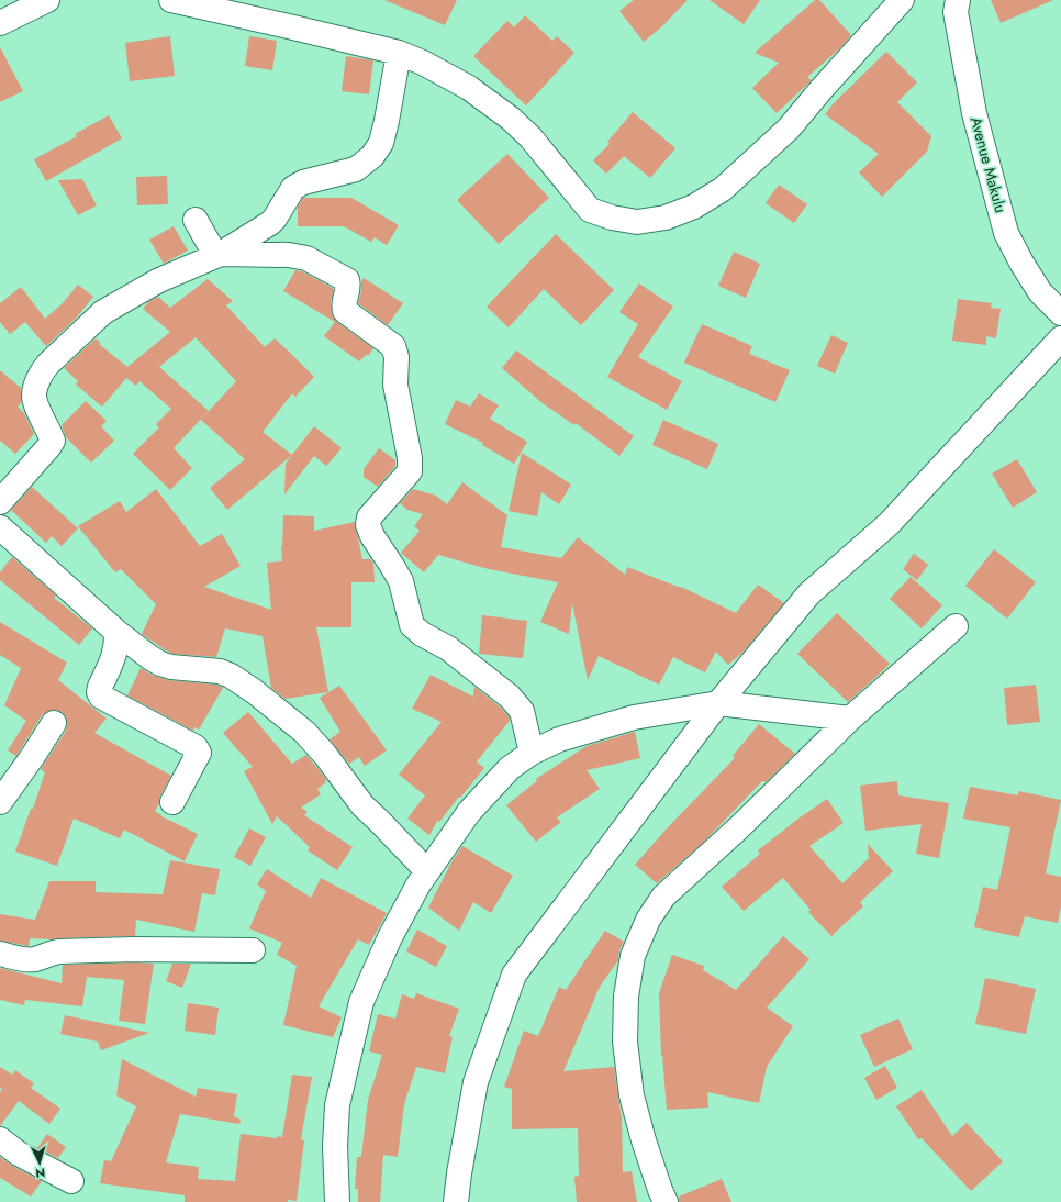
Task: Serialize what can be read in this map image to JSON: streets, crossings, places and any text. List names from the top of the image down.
{
  "streets": {
    "street": ["Avenue Makulu"]
  },
  "north": "bottom"
}
